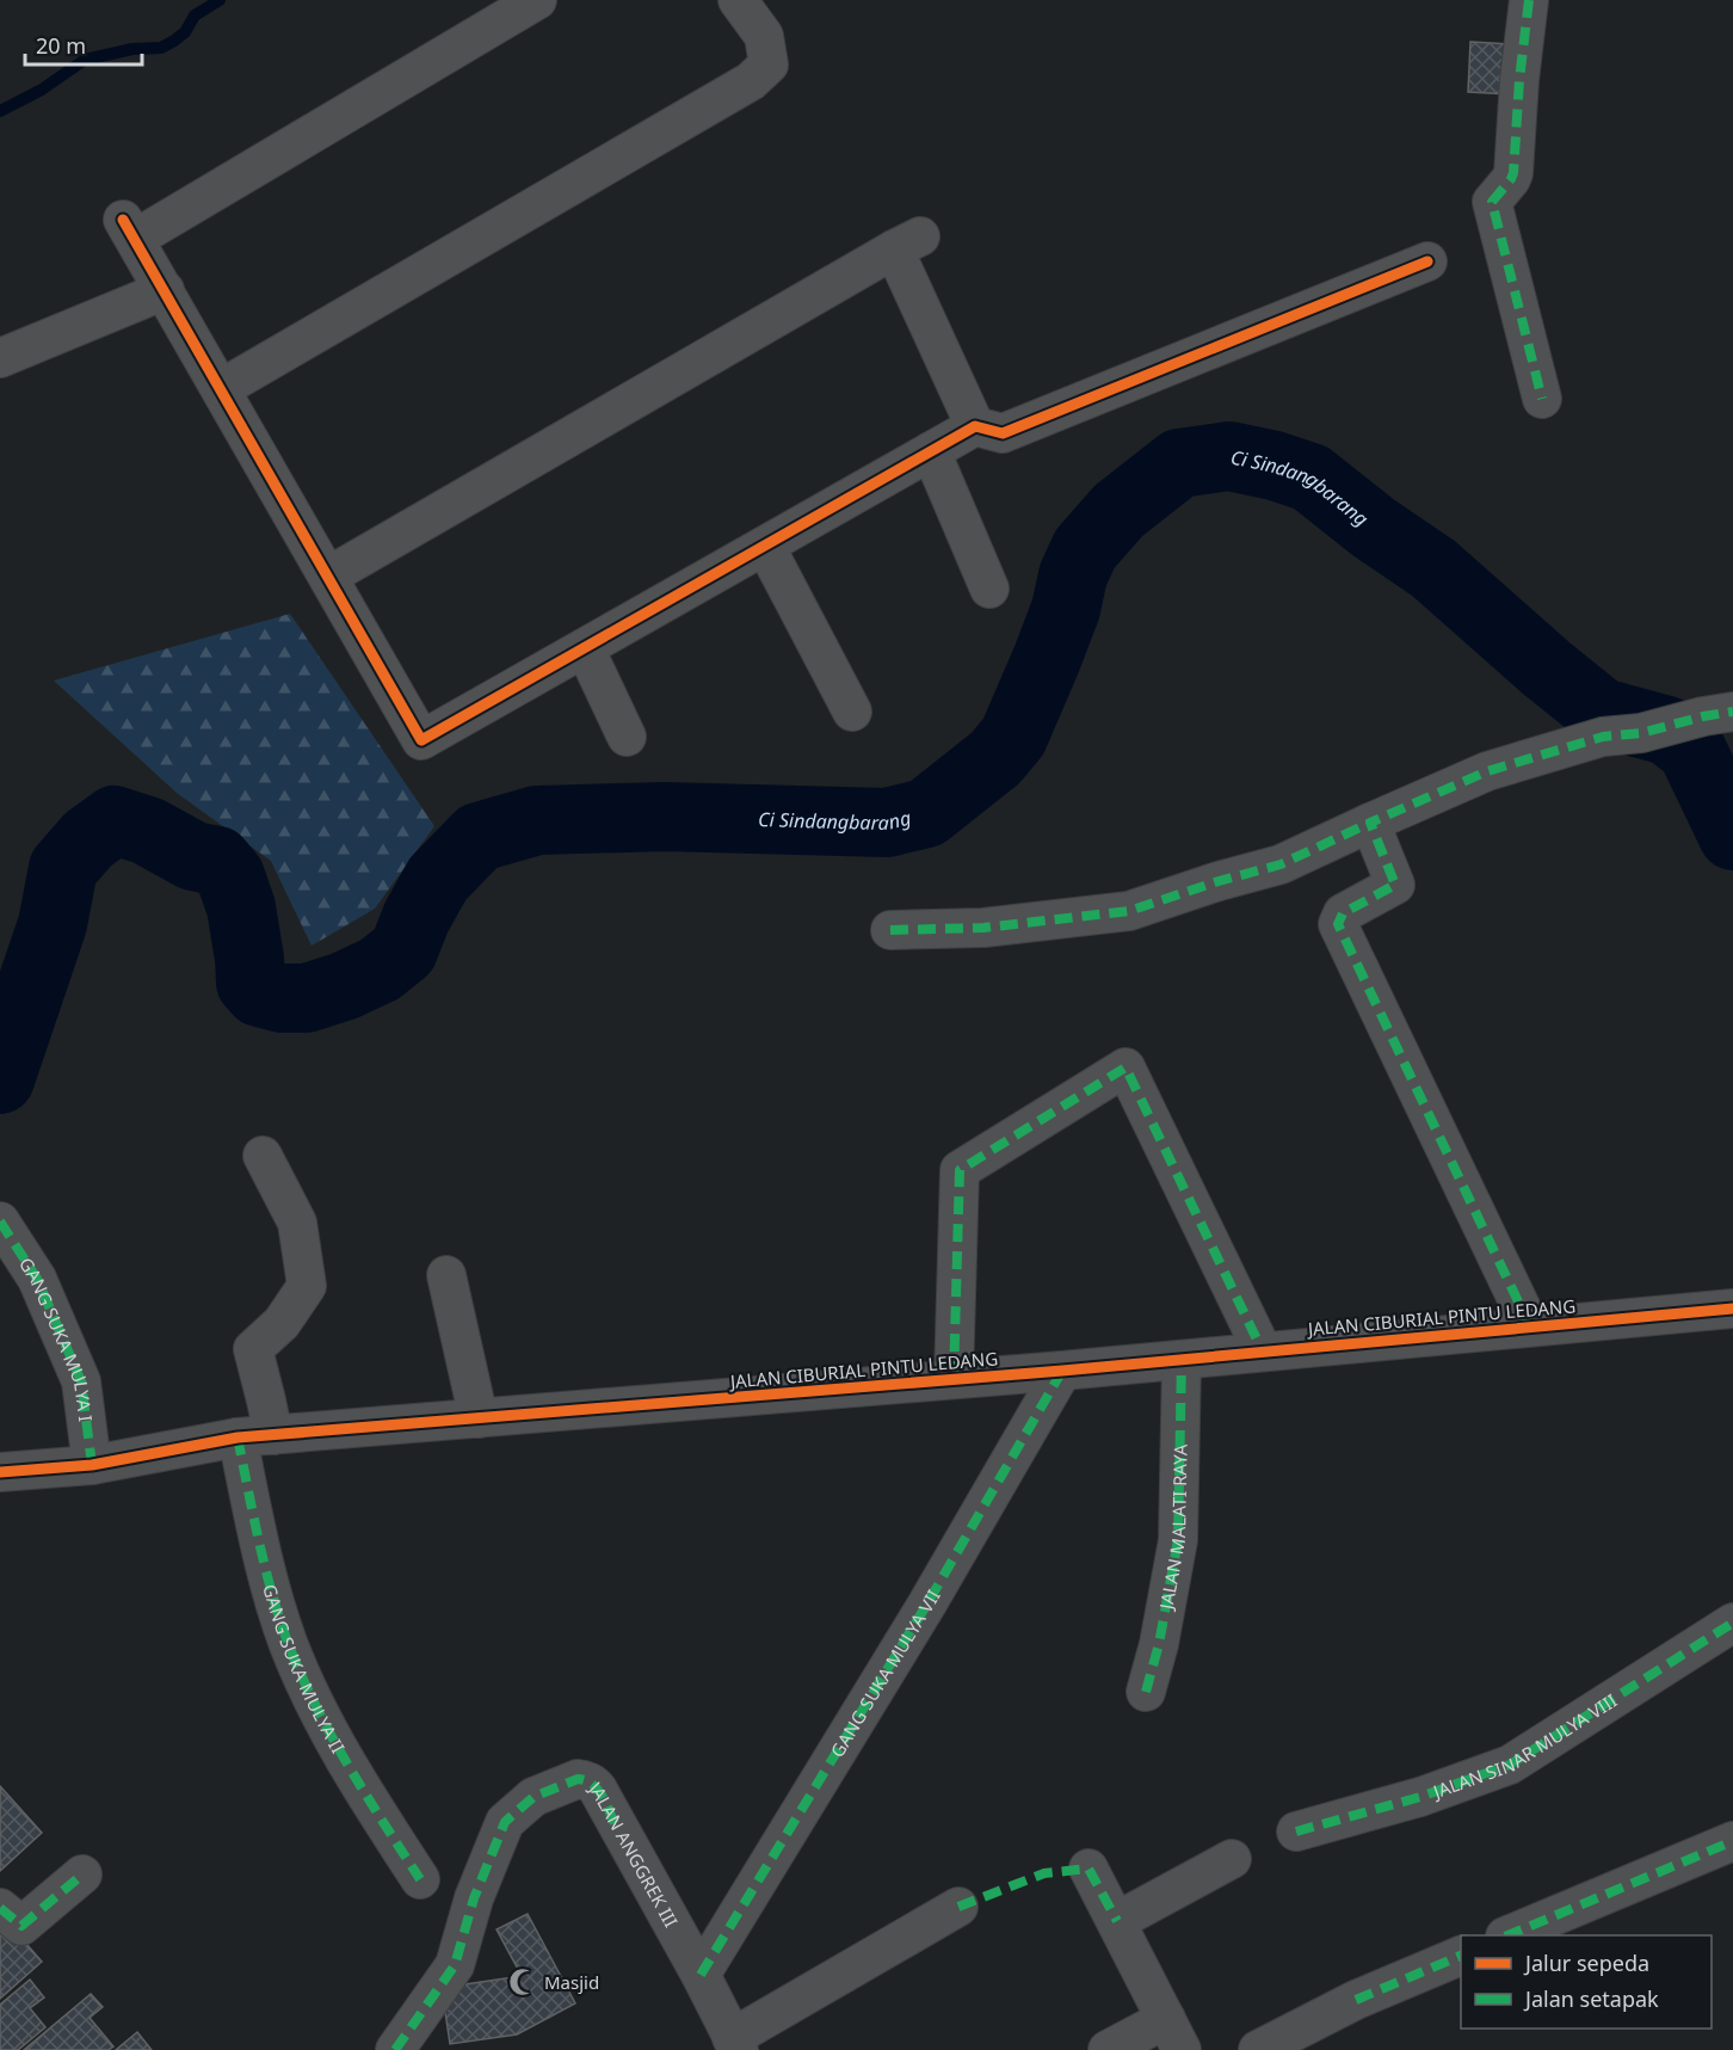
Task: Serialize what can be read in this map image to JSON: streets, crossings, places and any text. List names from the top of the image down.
{
  "streets": {
    "street": [
      "JALAN CIBURIAL PINTU LEDANG",
      "GANG SUKA MULYA I",
      "JALAN MALATI RAYA",
      "GANG SUKA MULYA II",
      "GANG SUKA MULYA VII",
      "JALAN SINAR MULYA VIII",
      "JALAN ANGGREK III"
    ]
  },
  "crossings": [
    ["JALAN CIBURIAL PINTU LEDANG", "GANG SUKA MULYA I"],
    ["JALAN CIBURIAL PINTU LEDANG", "JALAN MALATI RAYA"],
    ["JALAN CIBURIAL PINTU LEDANG", "GANG SUKA MULYA II"],
    ["JALAN CIBURIAL PINTU LEDANG", "GANG SUKA MULYA VII"],
    ["GANG SUKA MULYA VII", "JALAN ANGGREK III"]
  ],
  "water": ["Ci Sindangbarang"],
  "places": {
    "mosque": ["Masjid"]
  },
  "legend": ["Jalur sepeda", "Jalan setapak"],
  "scale_bar": "20 m"
}
